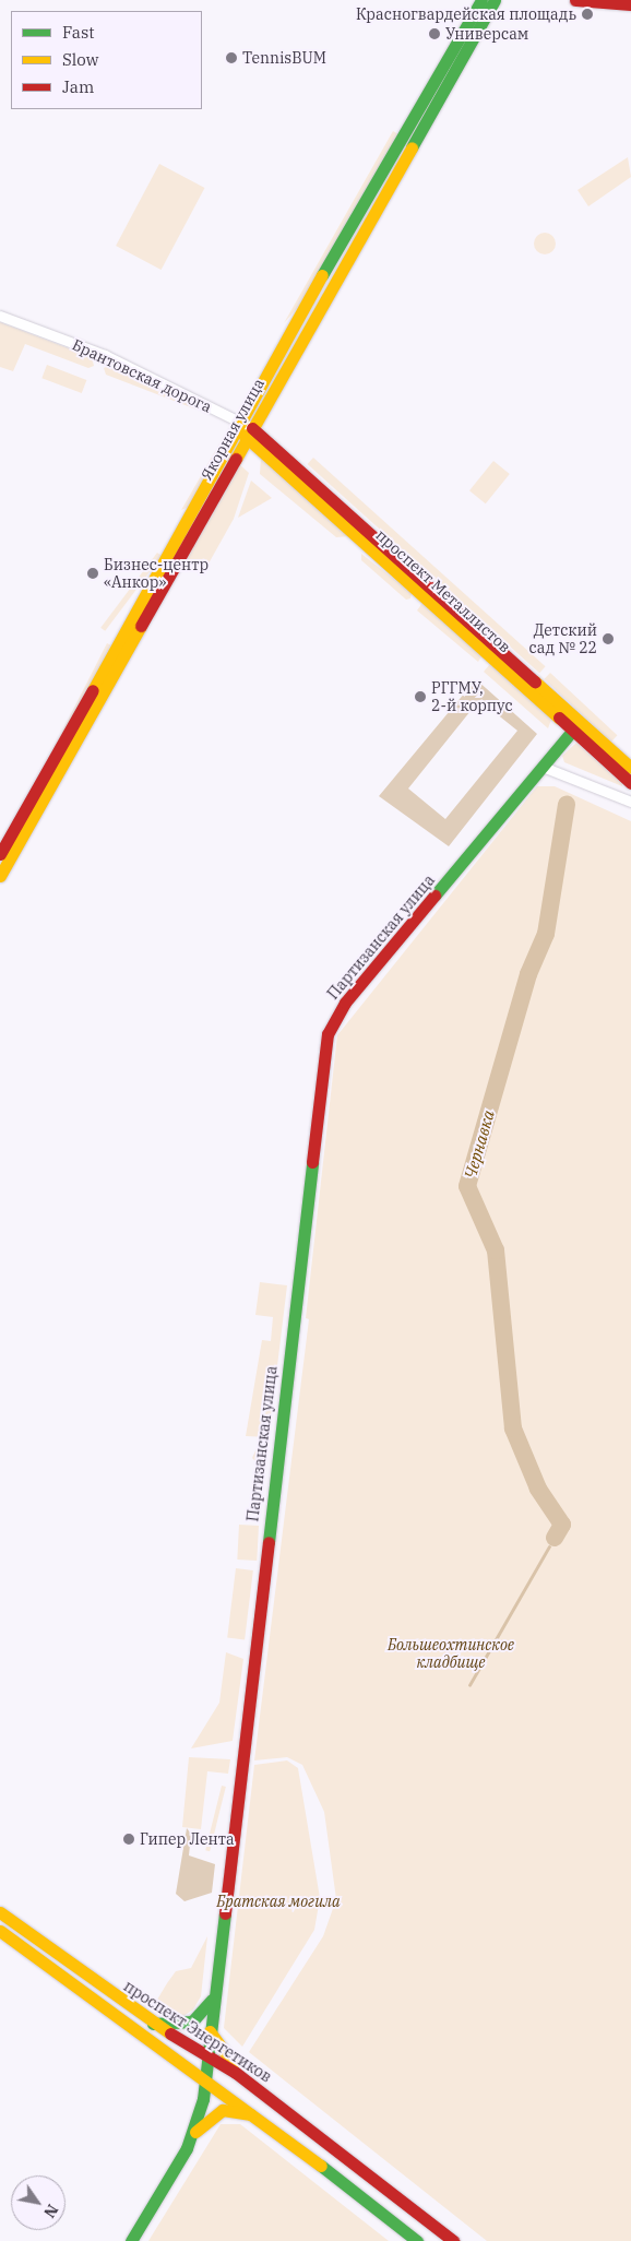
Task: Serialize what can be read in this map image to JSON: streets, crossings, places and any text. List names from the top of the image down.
{
  "streets": {
    "street": [
      "Брантовская дорога",
      "Якорная улица",
      "проспект Металлистов",
      "Партизанская улица",
      "проспект Энергетиков"
    ]
  },
  "crossings": [
    ["Брантовская дорога", "Якорная улица"],
    ["Брантовская дорога", "проспект Металлистов"],
    ["Якорная улица", "проспект Металлистов"],
    ["проспект Металлистов", "Партизанская улица"],
    ["Партизанская улица", "проспект Энергетиков"]
  ],
  "water": ["Чернавка"],
  "parks": ["Большеохтинское кладбище", "Братская могила"],
  "places": [
    "Красногвардейская площадь",
    "Универсам",
    "TennisBUM",
    "Бизнес-центр «Анкор»",
    "Детский сад № 22",
    "РГГМУ, 2-й корпус",
    "Гипер Лента"
  ],
  "legend": ["Fast", "Slow", "Jam"],
  "north": "bottom right"
}
